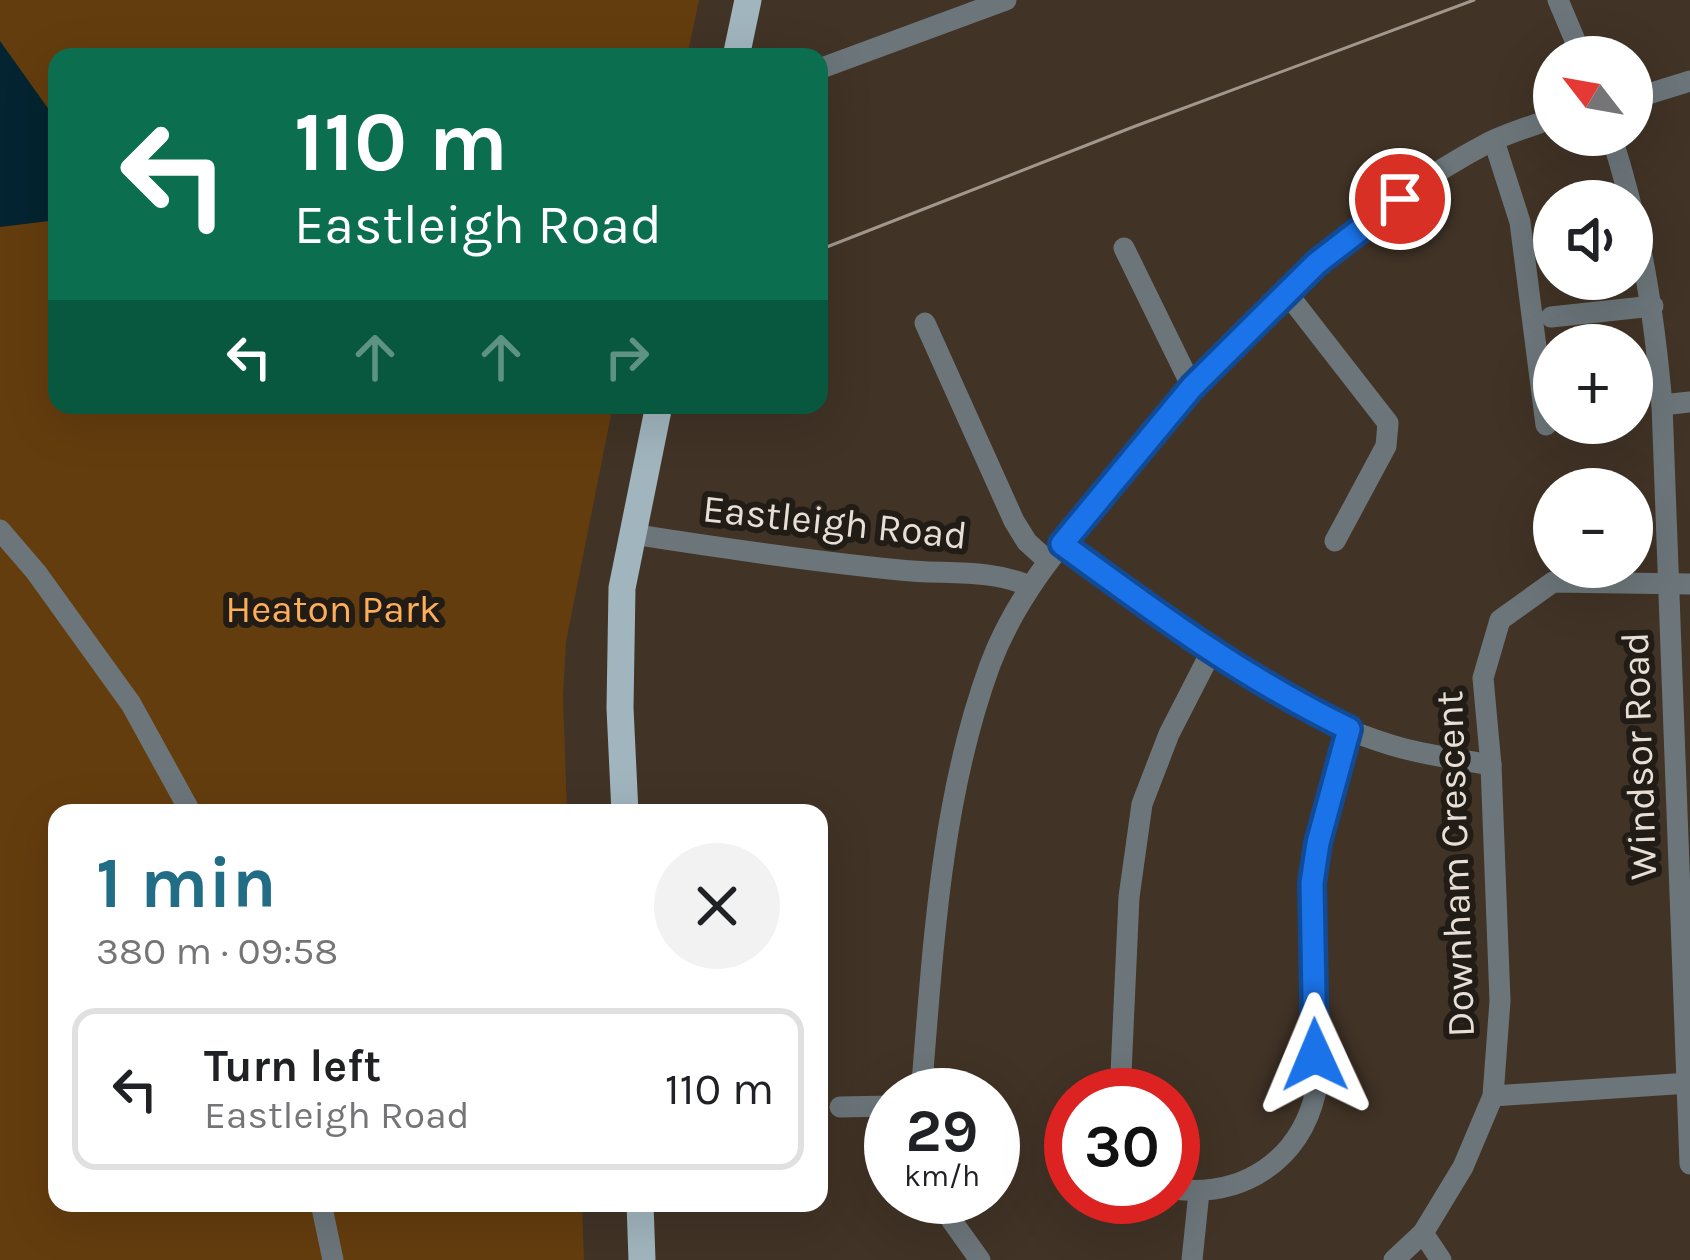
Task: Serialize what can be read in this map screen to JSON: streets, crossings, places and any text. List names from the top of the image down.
{
  "streets": {
    "street": ["Eastleigh Road", "Windsor Road", "Downham Crescent"]
  },
  "crossings": [
    ["Windsor Road", "Downham Crescent"]
  ],
  "parks": ["Heaton Park"],
  "north": "top left",
  "page": {
    "map_buttons": ["+", "−"],
    "turn": ["110 m", "Eastleigh Road"],
    "heading": ["1 min", "380 m · 09:58"],
    "list": [
      {
        "name": "Turn left",
        "note": "Eastleigh Road",
        "value": "110 m"
      }
    ],
    "speed": "29 km/h",
    "limit": "30"
  }
}
